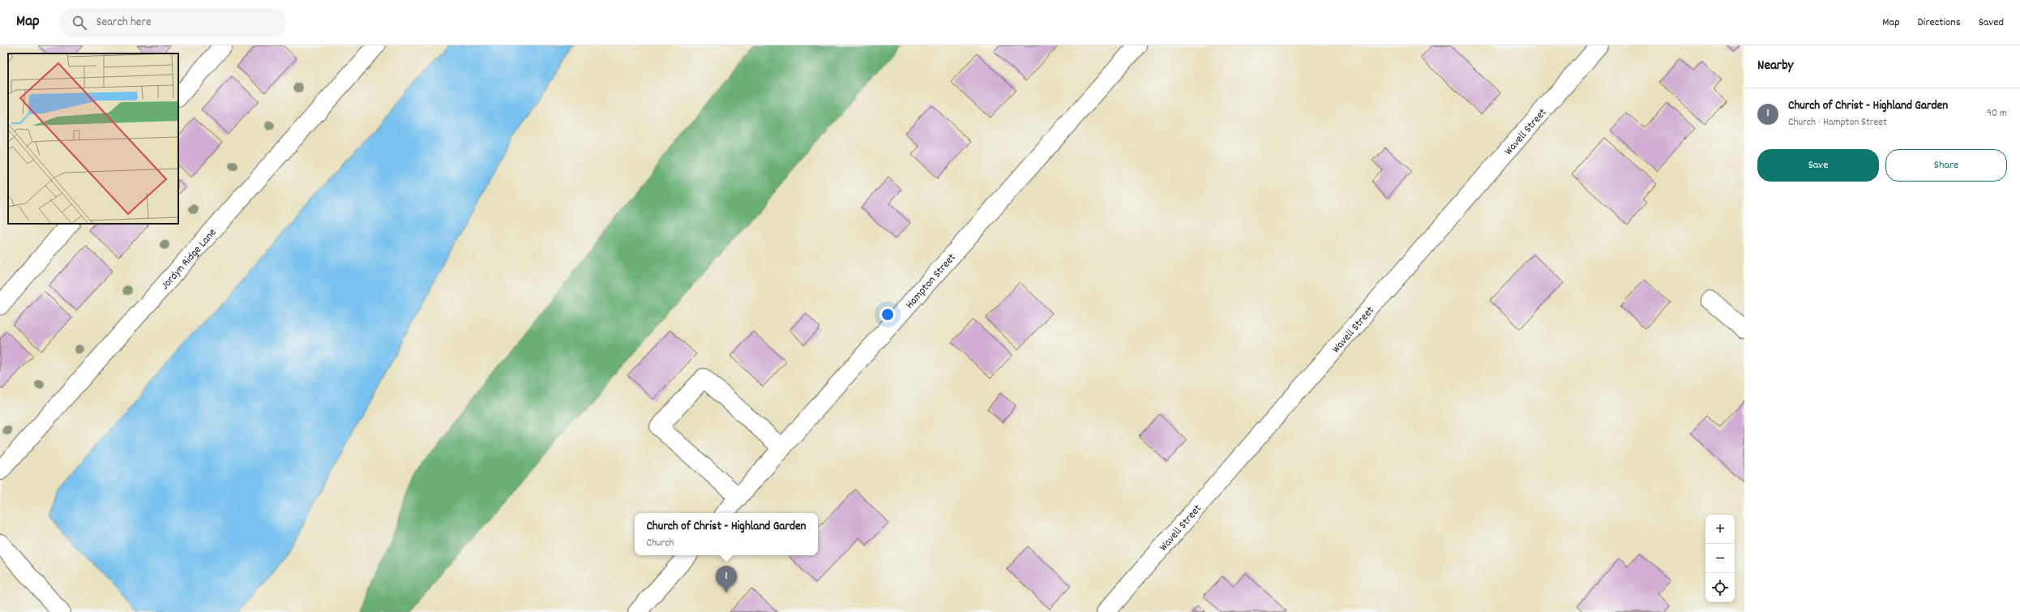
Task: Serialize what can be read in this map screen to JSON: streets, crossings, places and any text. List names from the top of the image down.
{
  "streets": {
    "street": ["Wavell Street", "Jordyn Ridge Lane", "Hampton Street"]
  },
  "page": {
    "header": "Map",
    "search": "Search here",
    "nav": ["Map", "Directions", "Saved"],
    "heading": "Nearby",
    "list": [
      {
        "mark": "1",
        "name": "Church of Christ - Highland Garden",
        "note": "Church · Hampton Street",
        "value": "90 m"
      }
    ],
    "buttons": ["Save", "Share"],
    "popup": ["Church of Christ - Highland Garden", "Church"],
    "map_buttons": ["+", "−"],
    "pins": "1"
  }
}
